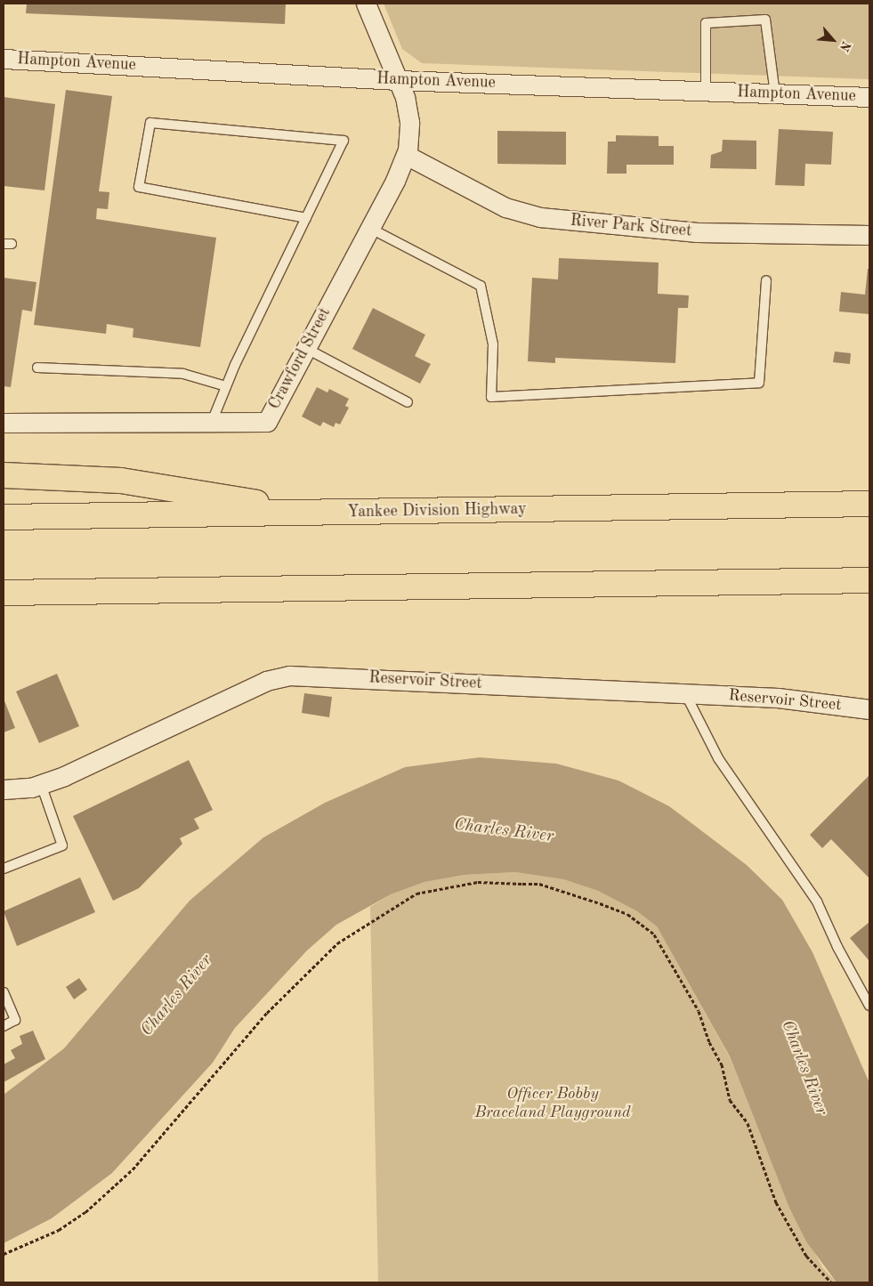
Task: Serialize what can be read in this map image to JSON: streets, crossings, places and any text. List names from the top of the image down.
{
  "streets": {
    "highway": ["Yankee Division Highway"],
    "street": [
      "Hampton Avenue",
      "River Park Street",
      "Crawford Street",
      "Reservoir Street"
    ]
  },
  "crossings": [
    ["Hampton Avenue", "Crawford Street"],
    ["River Park Street", "Crawford Street"]
  ],
  "water": ["Charles River"],
  "parks": ["Officer Bobby Braceland Playground"],
  "north": "bottom right"
}
